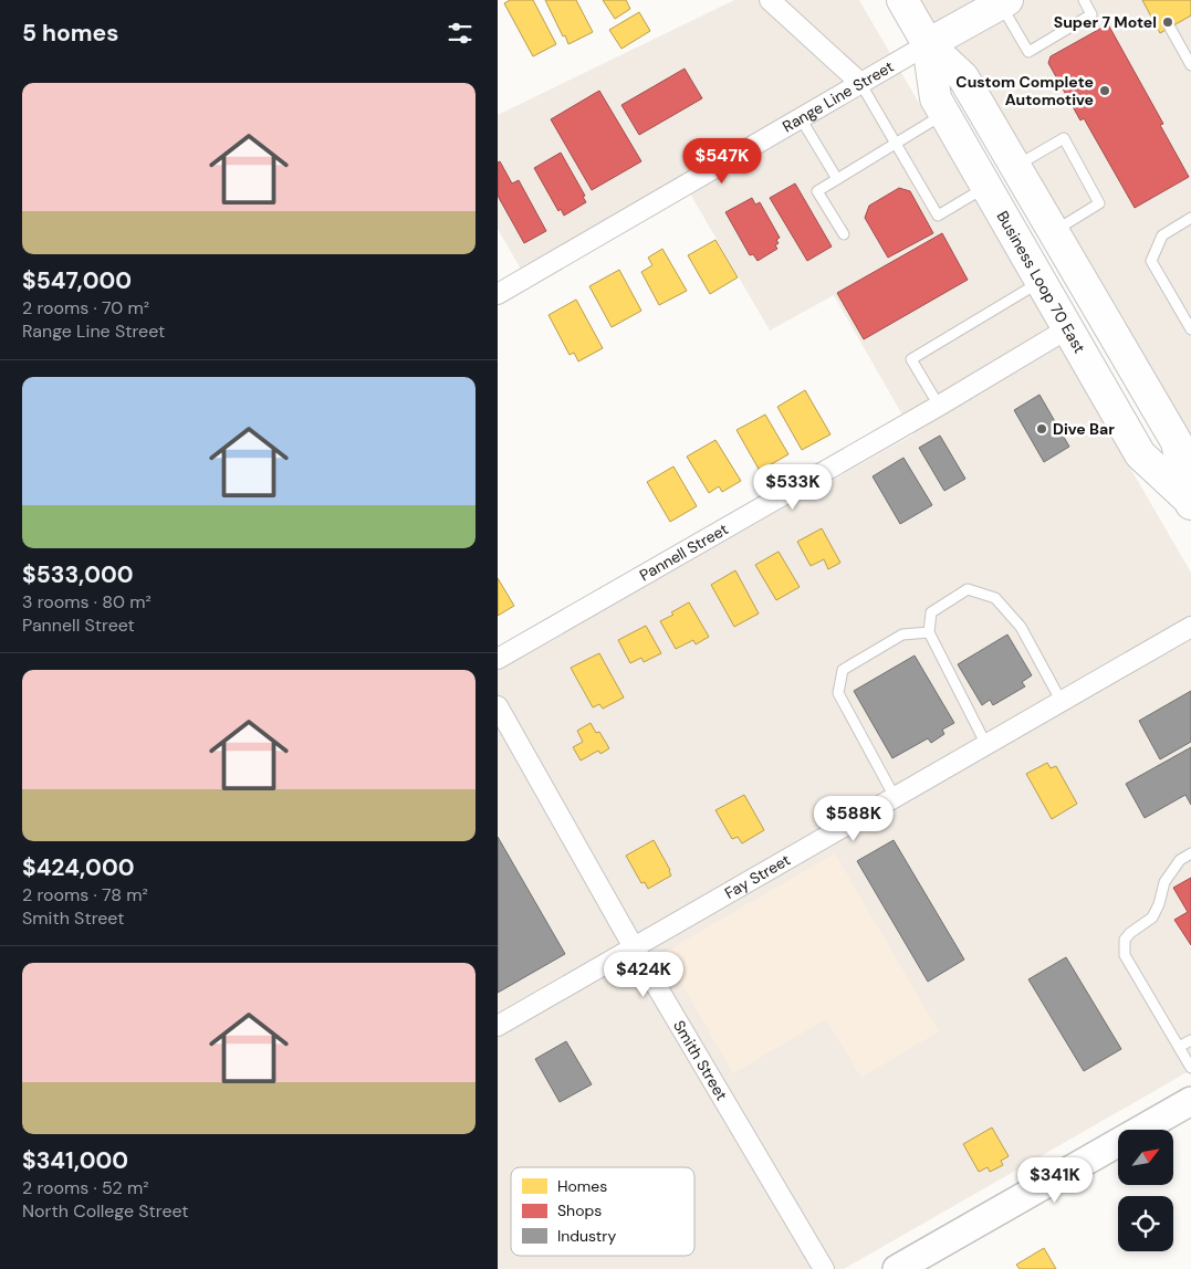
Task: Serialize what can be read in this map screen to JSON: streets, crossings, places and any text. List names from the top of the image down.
{
  "streets": {
    "main road": ["Range Line Street", "Business Loop 70 East"],
    "street": ["Pannell Street", "Fay Street", "Smith Street"]
  },
  "crossings": [
    ["Range Line Street", "Business Loop 70 East"],
    ["Business Loop 70 East", "Pannell Street"],
    ["Fay Street", "Smith Street"]
  ],
  "places": ["Super 7 Motel", "Custom Complete Automotive", "Dive Bar"],
  "legend": ["Homes", "Shops", "Industry"],
  "north": "top right",
  "page": {
    "heading": "5 homes",
    "list": [
      {
        "name": "$547,000",
        "note": "2 rooms · 70 m² · Range Line Street"
      },
      {
        "name": "$533,000",
        "note": "3 rooms · 80 m² · Pannell Street"
      },
      {
        "name": "$424,000",
        "note": "2 rooms · 78 m² · Smith Street"
      },
      {
        "name": "$341,000",
        "note": "2 rooms · 52 m² · North College Street"
      }
    ],
    "price": [
      "$547K",
      "$533K",
      "$588K",
      "$424K",
      "$341K"
    ]
  }
}
